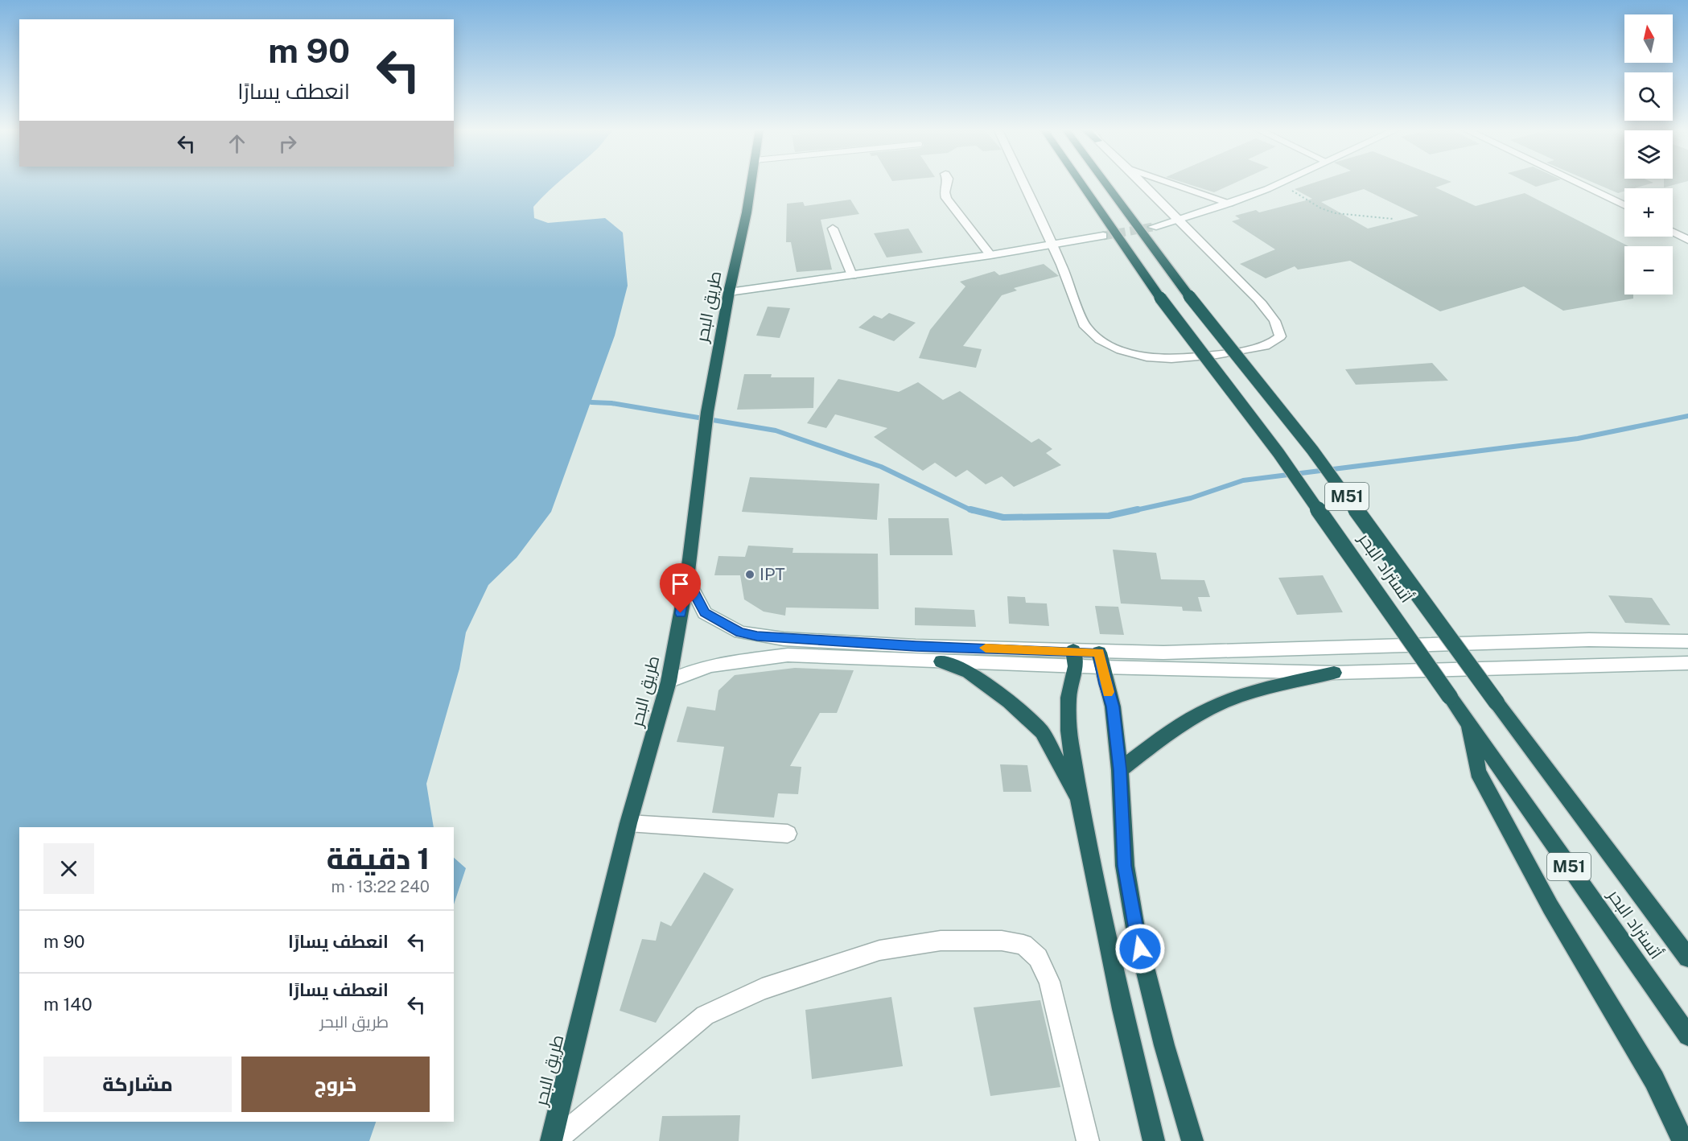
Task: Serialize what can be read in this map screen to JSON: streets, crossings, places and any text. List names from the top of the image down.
{
  "streets": {
    "highway": ["طريق البحر", "M51", "أتستراد البحر"]
  },
  "places": ["IPT"],
  "north": "top",
  "page": {
    "map_buttons": ["+", "−"],
    "turn": ["90 m", "انعطف يسارًا"],
    "heading": ["1 دقيقة", "240 m · 13:22"],
    "list": [
      {
        "name": "انعطف يسارًا",
        "value": "90 m"
      },
      {
        "name": "انعطف يسارًا",
        "note": "طريق البحر",
        "value": "140 m"
      }
    ],
    "buttons": ["خروج", "مشاركة"]
  }
}
